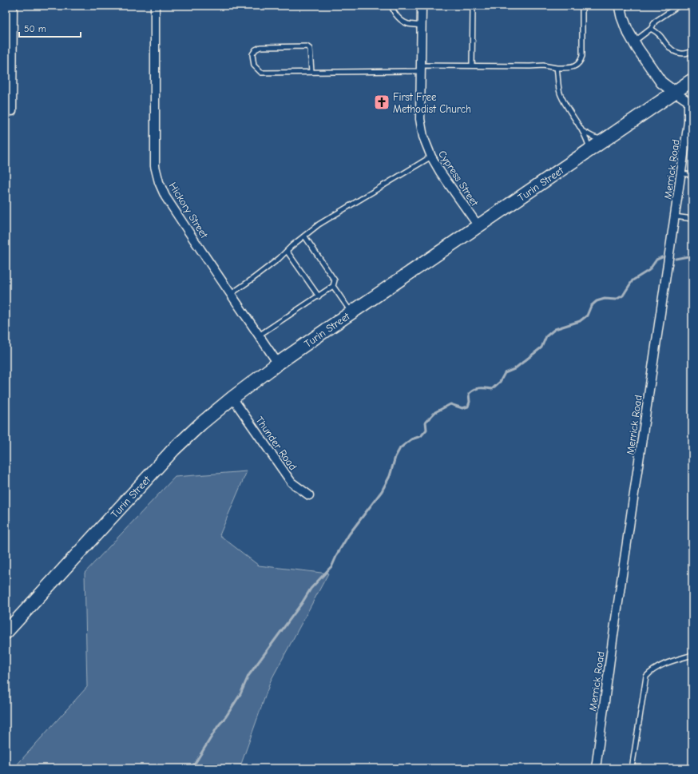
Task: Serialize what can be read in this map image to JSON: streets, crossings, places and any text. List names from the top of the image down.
{
  "streets": {
    "main road": ["Turin Street"],
    "street": [
      "Merrick Road",
      "Cypress Street",
      "Hickory Street",
      "Thunder Road"
    ]
  },
  "crossings": [
    ["Merrick Road", "Turin Street"],
    ["Cypress Street", "Turin Street"],
    ["Turin Street", "Hickory Street"],
    ["Turin Street", "Thunder Road"]
  ],
  "places": {
    "church": ["First Free Methodist Church"]
  },
  "scale_bar": "50 m"
}
